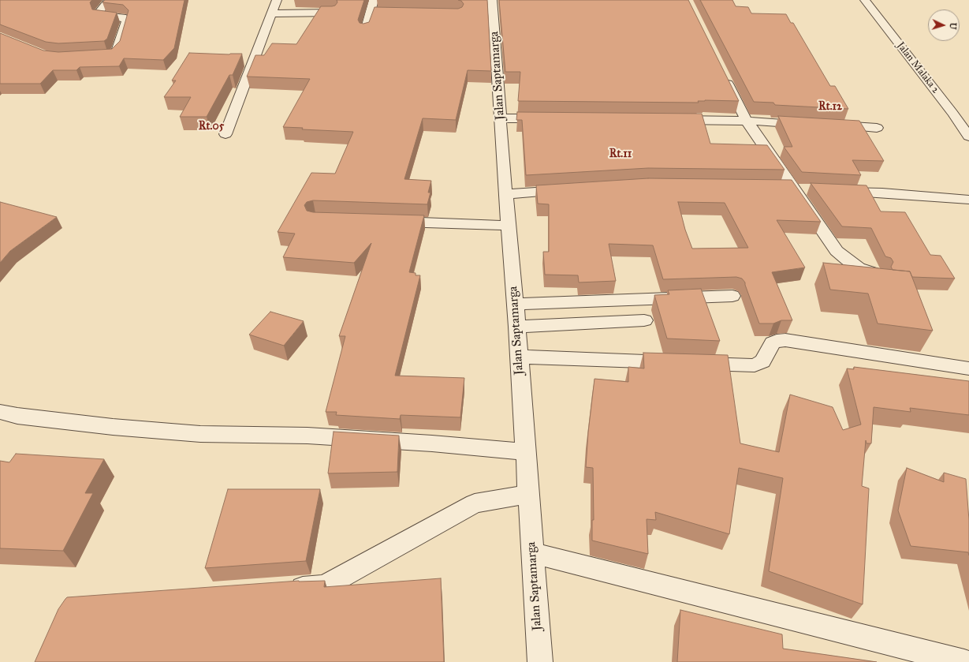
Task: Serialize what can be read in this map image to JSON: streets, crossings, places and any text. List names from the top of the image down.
{
  "streets": {
    "street": ["Jalan Malaka 2", "Jalan Saptamarga"]
  },
  "districts": ["Rt.12", "Rt.05", "Rt.11"],
  "north": "right"
}
